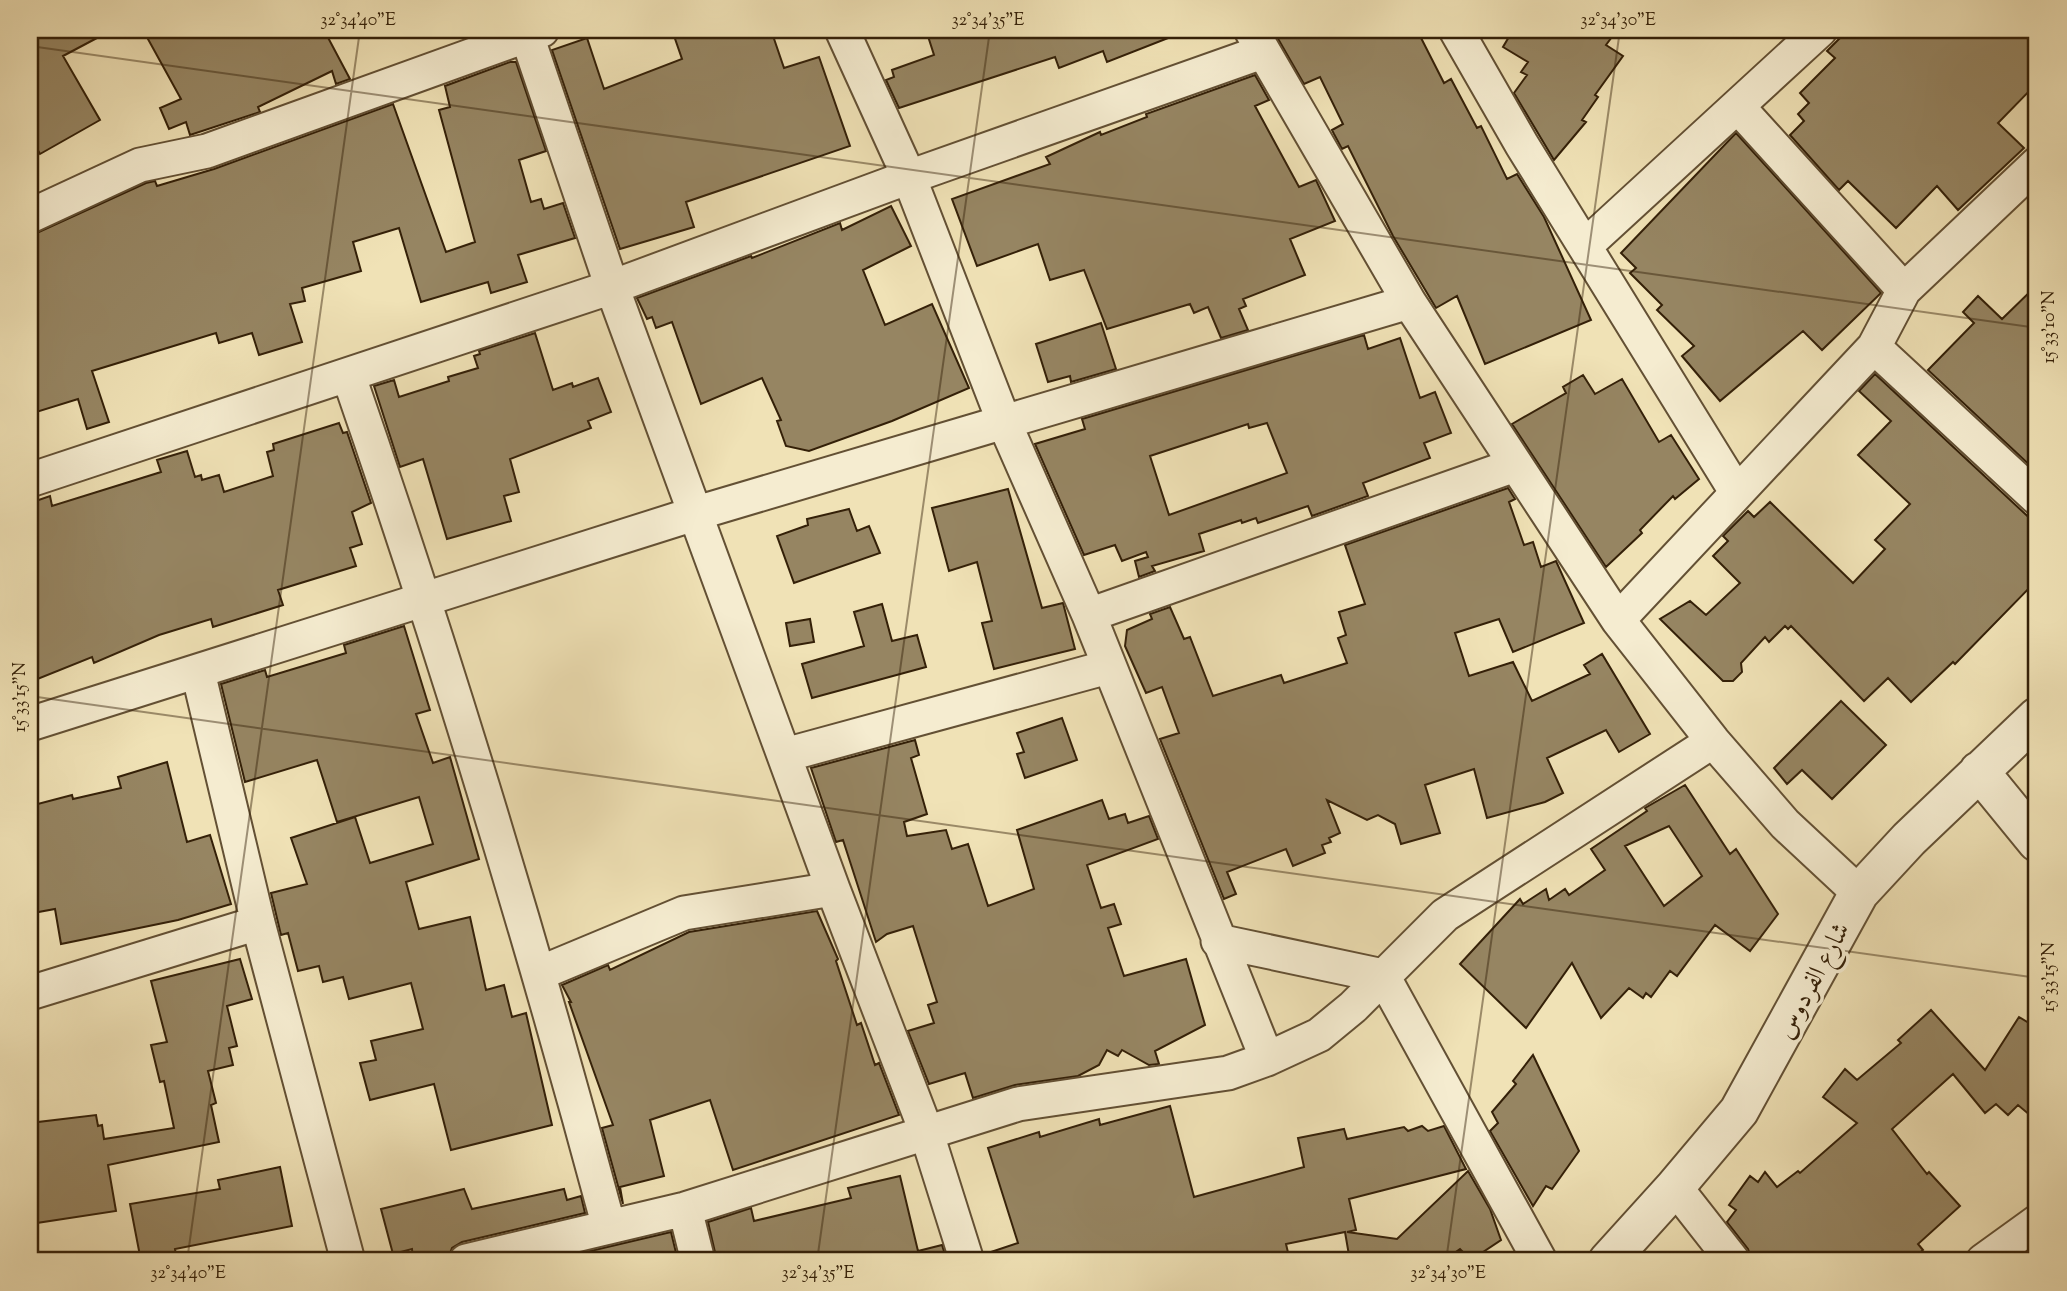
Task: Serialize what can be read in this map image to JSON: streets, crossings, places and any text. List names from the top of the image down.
{
  "streets": {
    "street": ["شارع الفردوس"]
  },
  "coordinates": [
    "32°34'40\"E",
    "32°34'35\"E",
    "32°34'30\"E",
    "15°33'10\"N",
    "15°33'15\"N"
  ]
}
